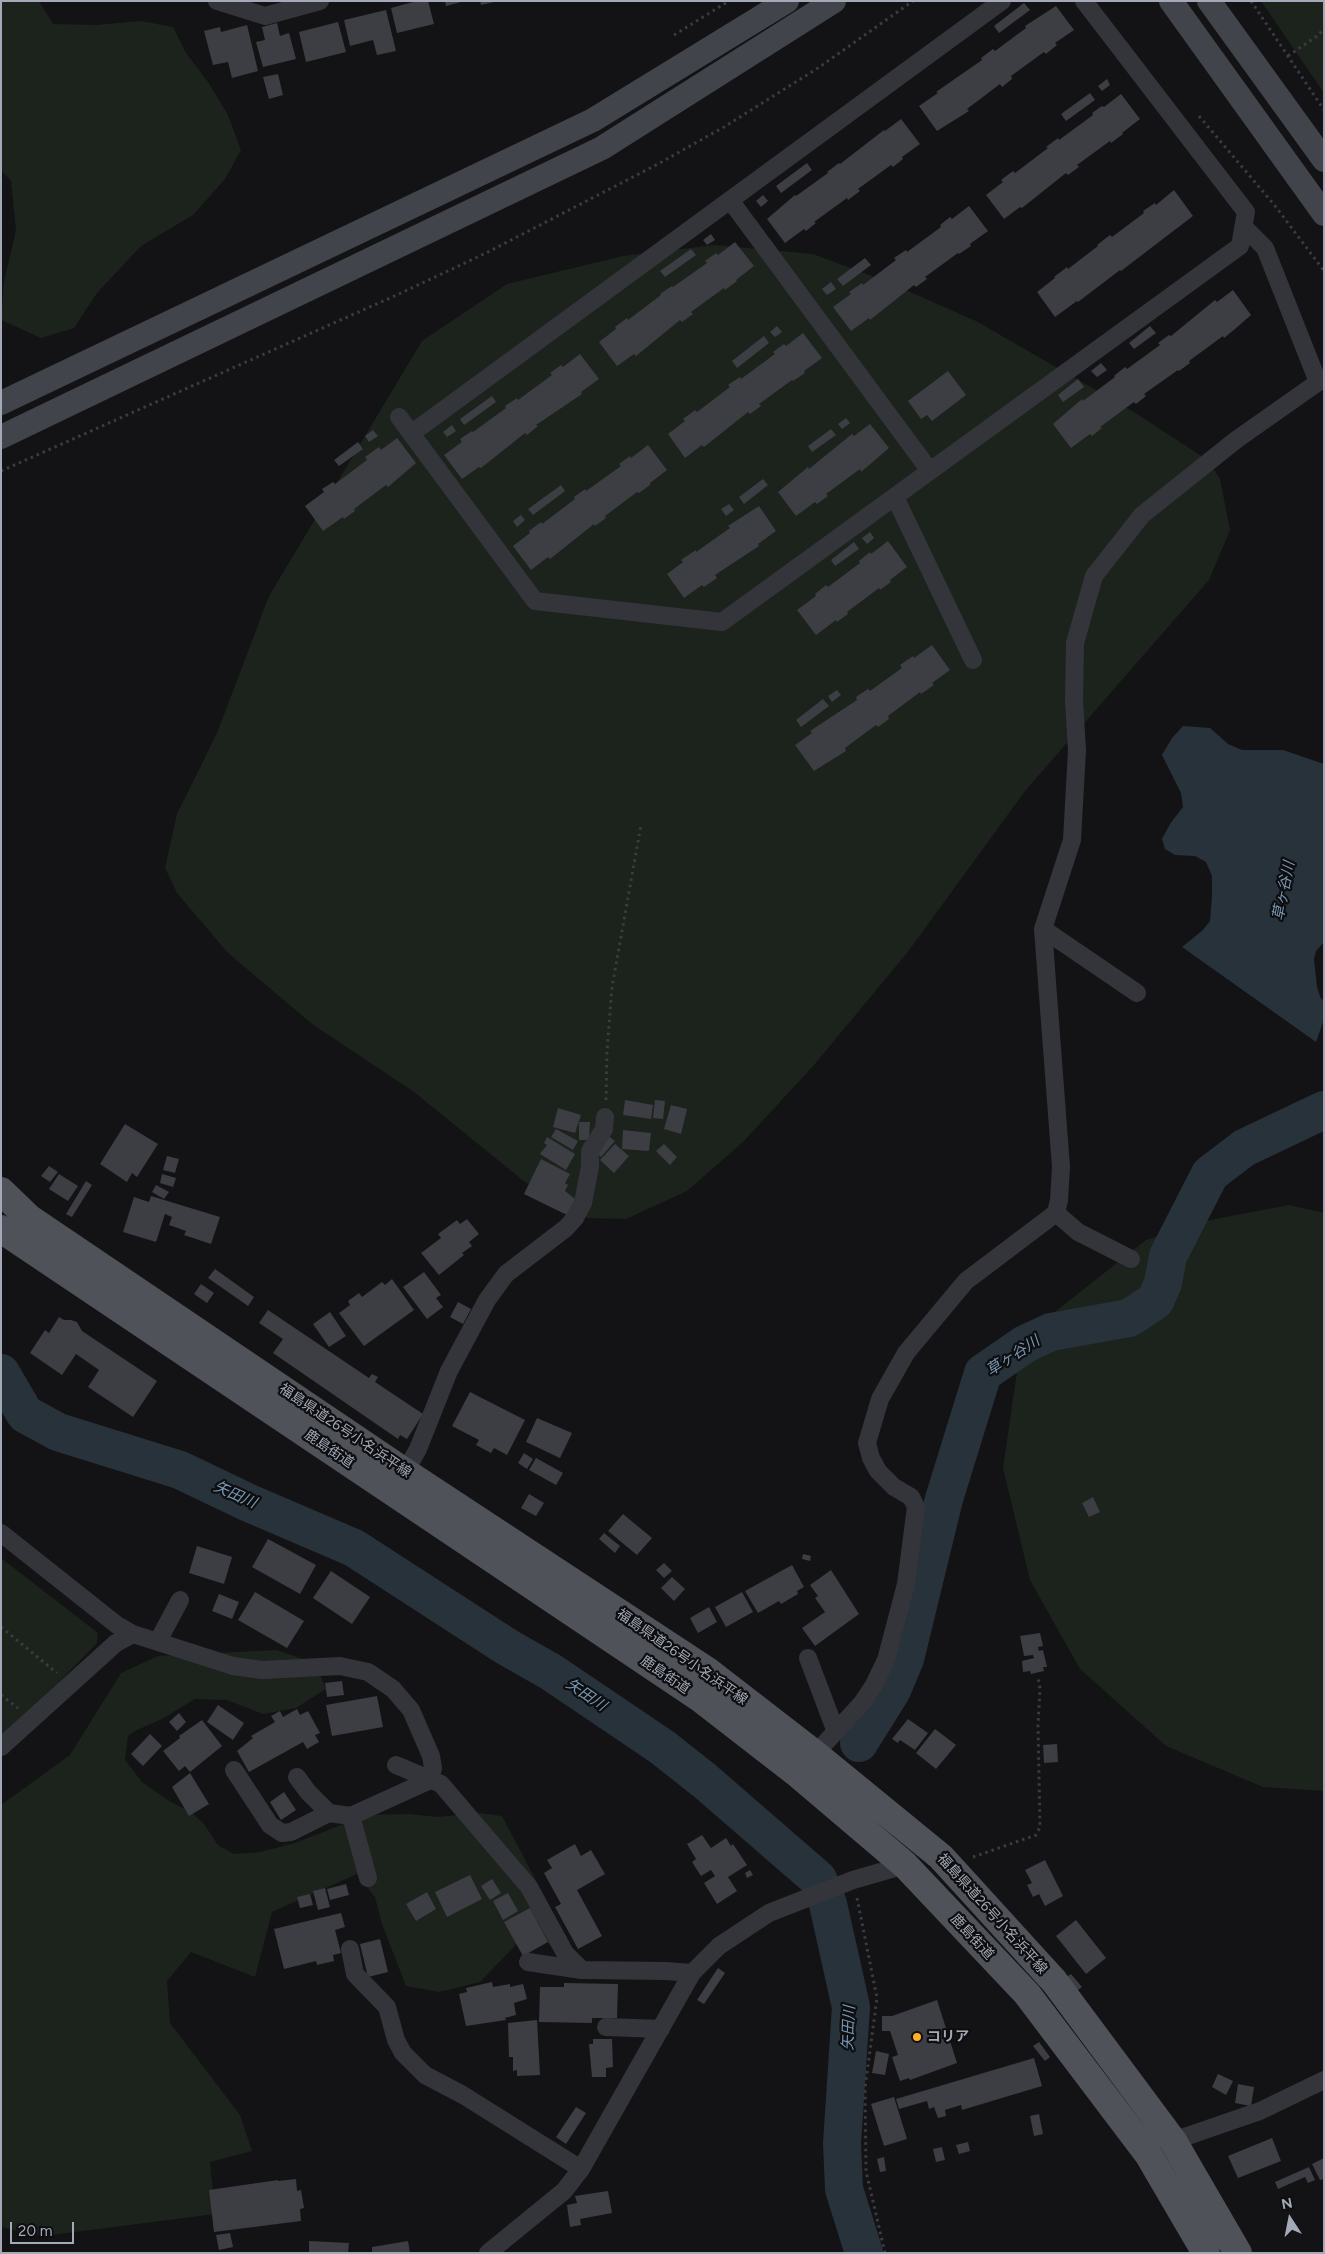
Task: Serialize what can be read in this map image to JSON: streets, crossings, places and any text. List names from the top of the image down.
{
  "streets": {
    "main road": ["福島県道26号小名浜平線", "鹿島街道"]
  },
  "water": ["草ヶ谷川", "矢田川"],
  "places": ["コリア"],
  "scale_bar": "20 m",
  "north": "top"
}
